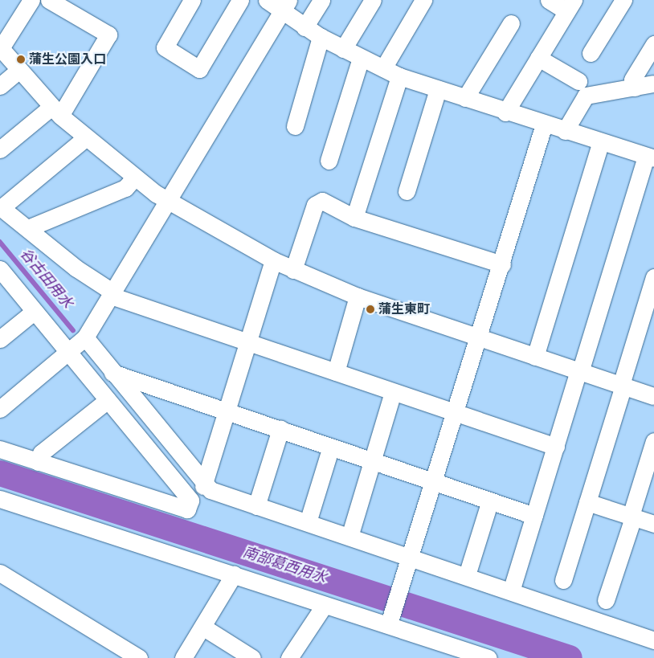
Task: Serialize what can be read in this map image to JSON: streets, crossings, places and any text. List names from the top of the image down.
{
  "water": ["谷古田用水", "南部葛西用水"],
  "places": ["蒲生公園入口", "蒲生東町"]
}
